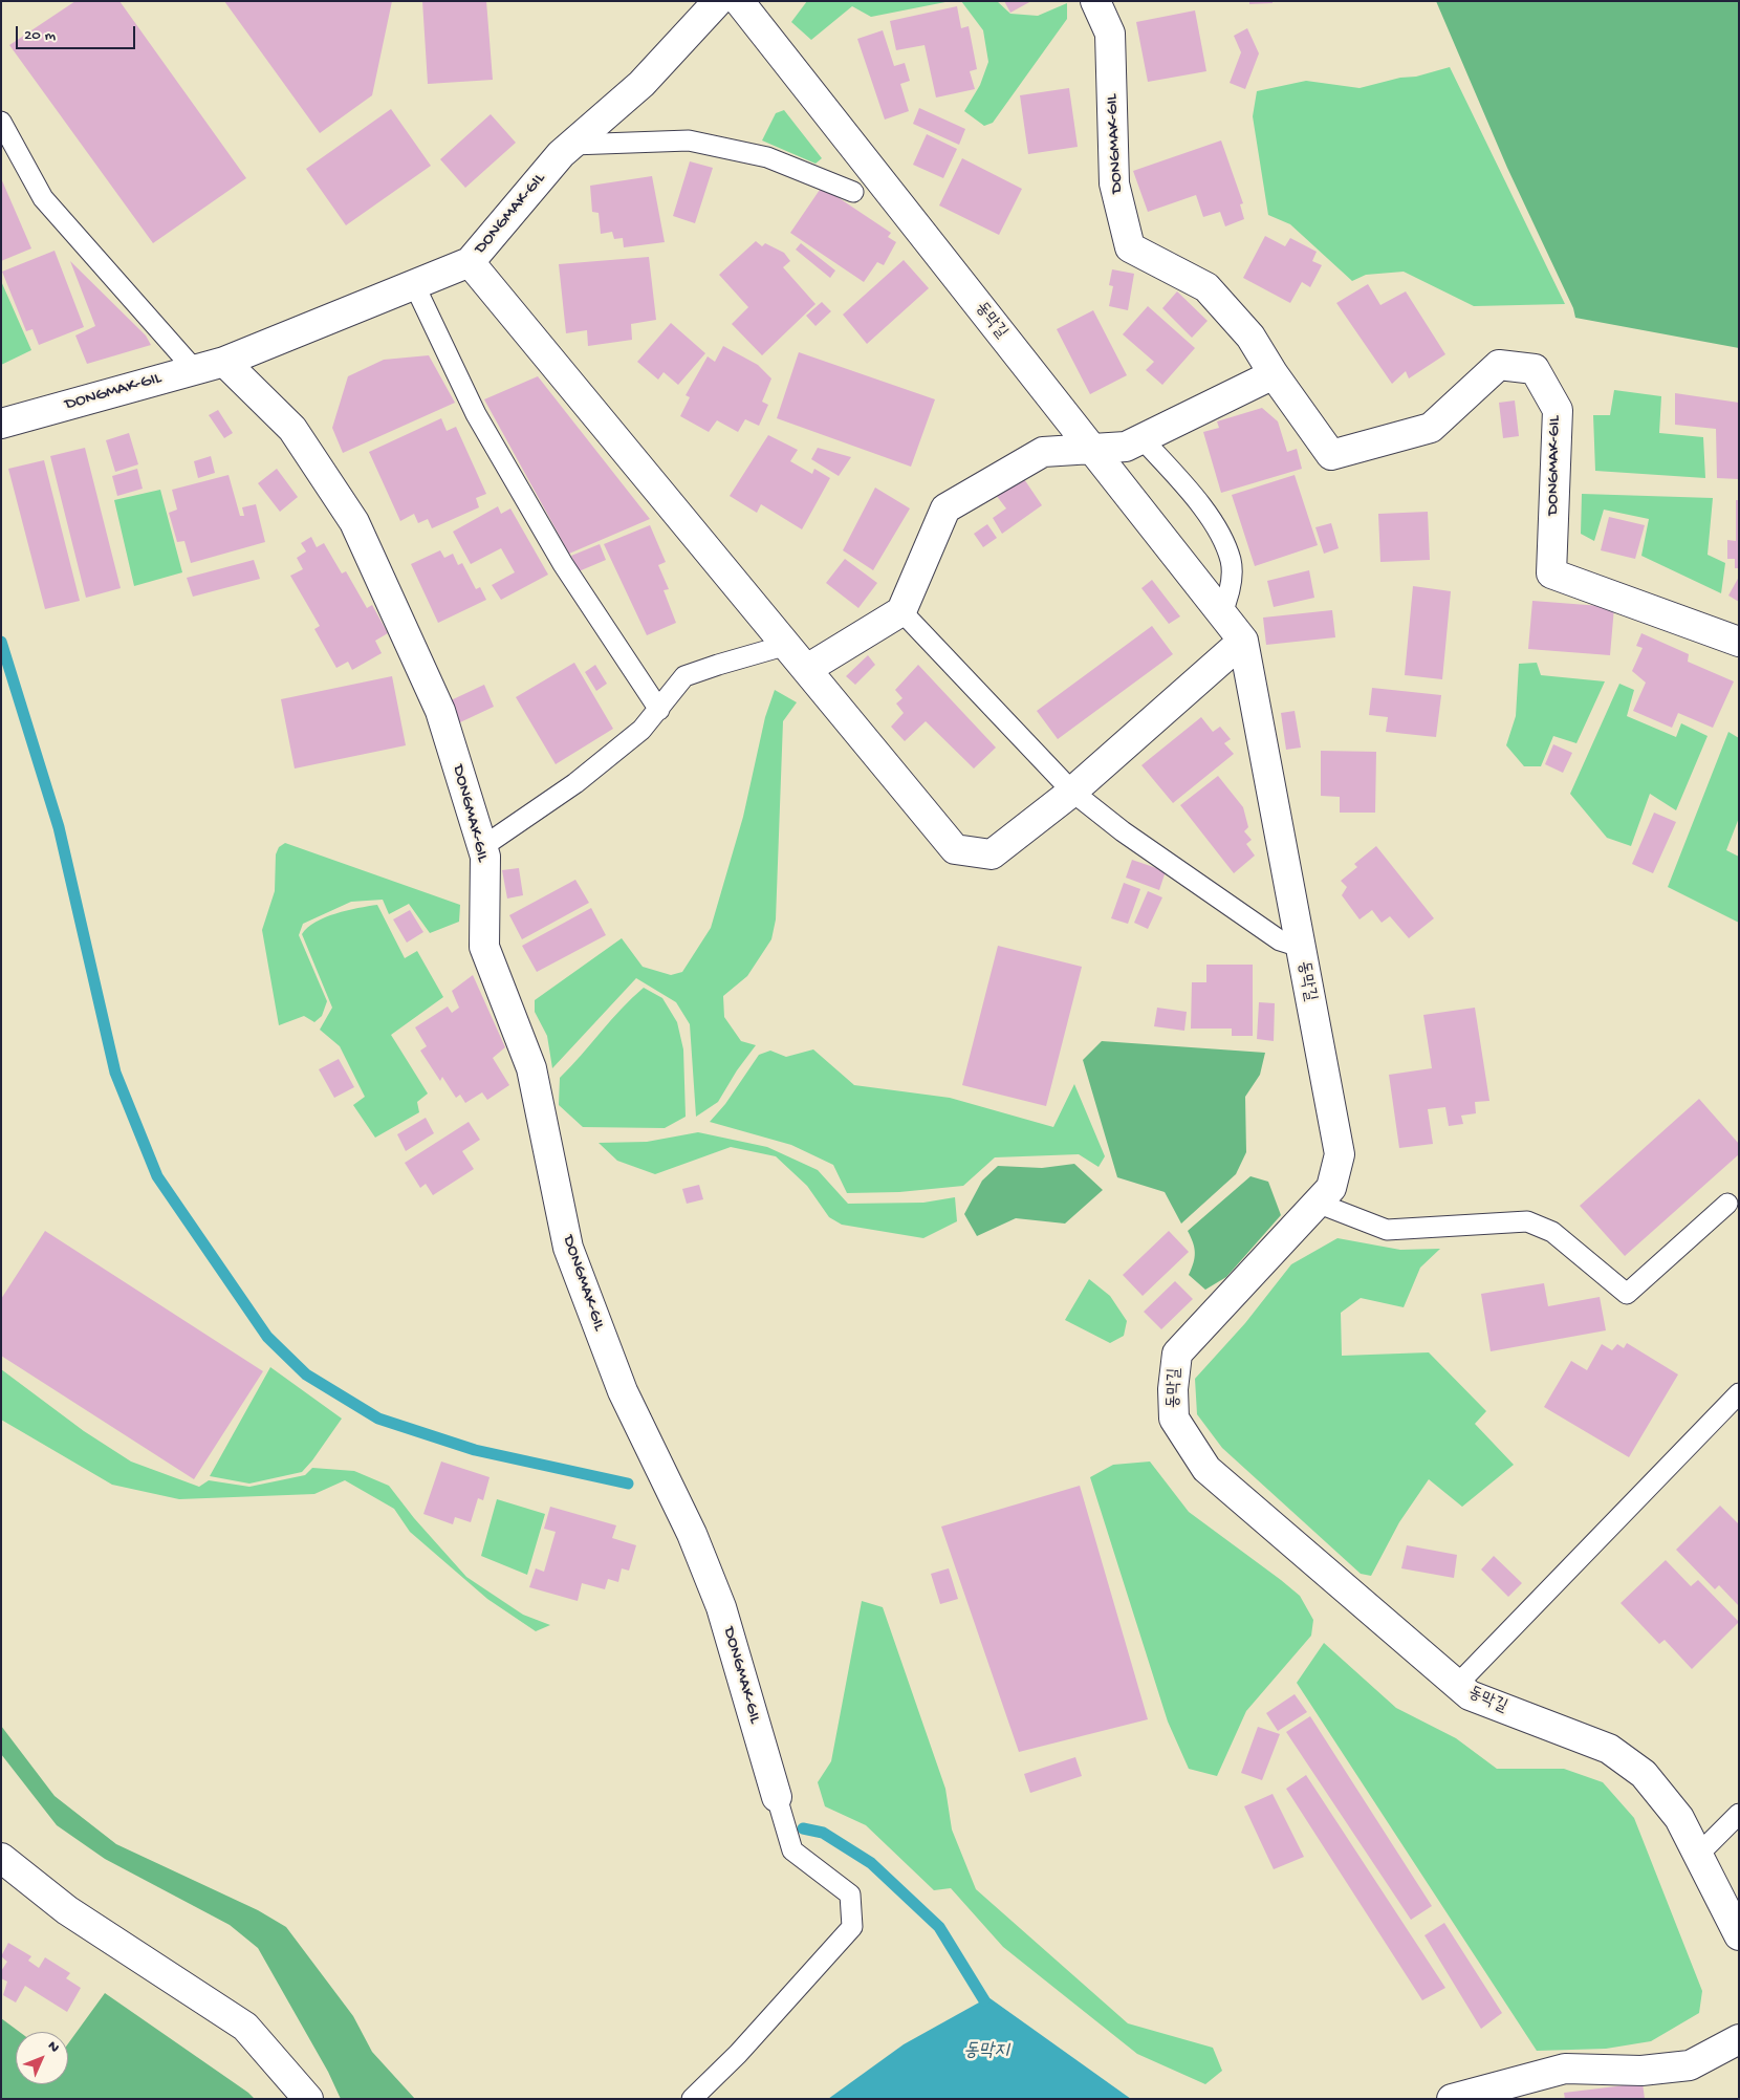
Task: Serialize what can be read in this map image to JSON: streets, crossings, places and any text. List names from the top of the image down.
{
  "streets": {
    "street": ["DONGMAK-GIL", "동막길"]
  },
  "water": ["동막지"],
  "scale_bar": "20 m",
  "north": "top right"
}
